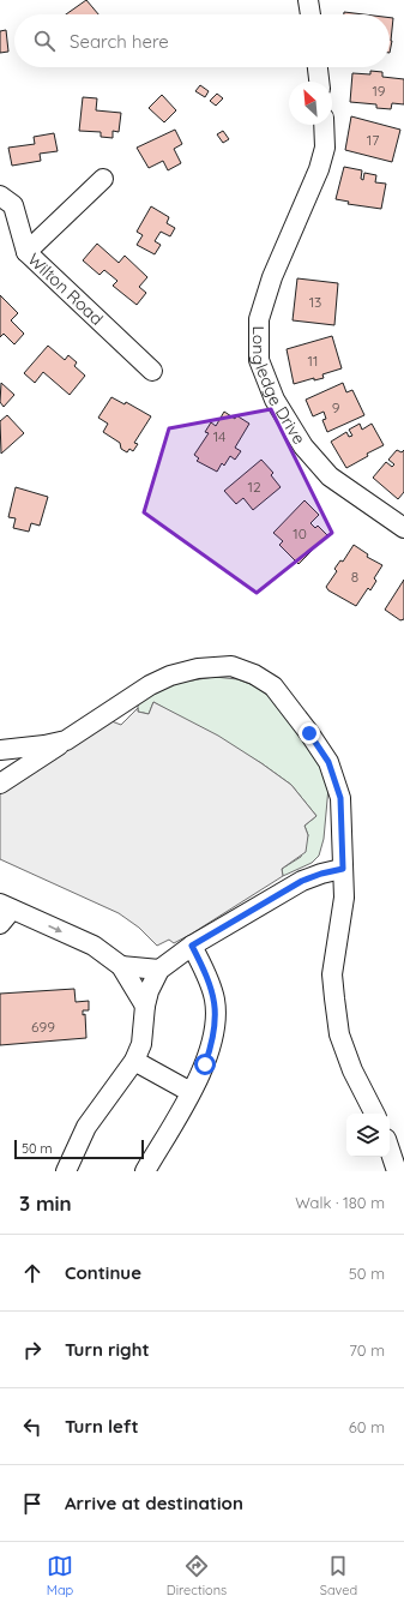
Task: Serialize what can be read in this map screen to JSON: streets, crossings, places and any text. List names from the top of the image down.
{
  "streets": {
    "street": ["Wilton Road", "Longledge Drive"]
  },
  "house_numbers": [
    "19",
    "17",
    "13",
    "11",
    "9",
    "14",
    "12",
    "10",
    "8",
    "699"
  ],
  "scale_bar": "50 m",
  "north": "top left",
  "page": {
    "search": "Search here",
    "scale": "50 m",
    "heading": ["3 min", "Walk · 180 m"],
    "list": [
      ["Continue", "50 m"],
      ["Turn right", "70 m"],
      ["Turn left", "60 m"],
      "Arrive at destination"
    ],
    "nav": ["Map", "Directions", "Saved"]
  }
}
